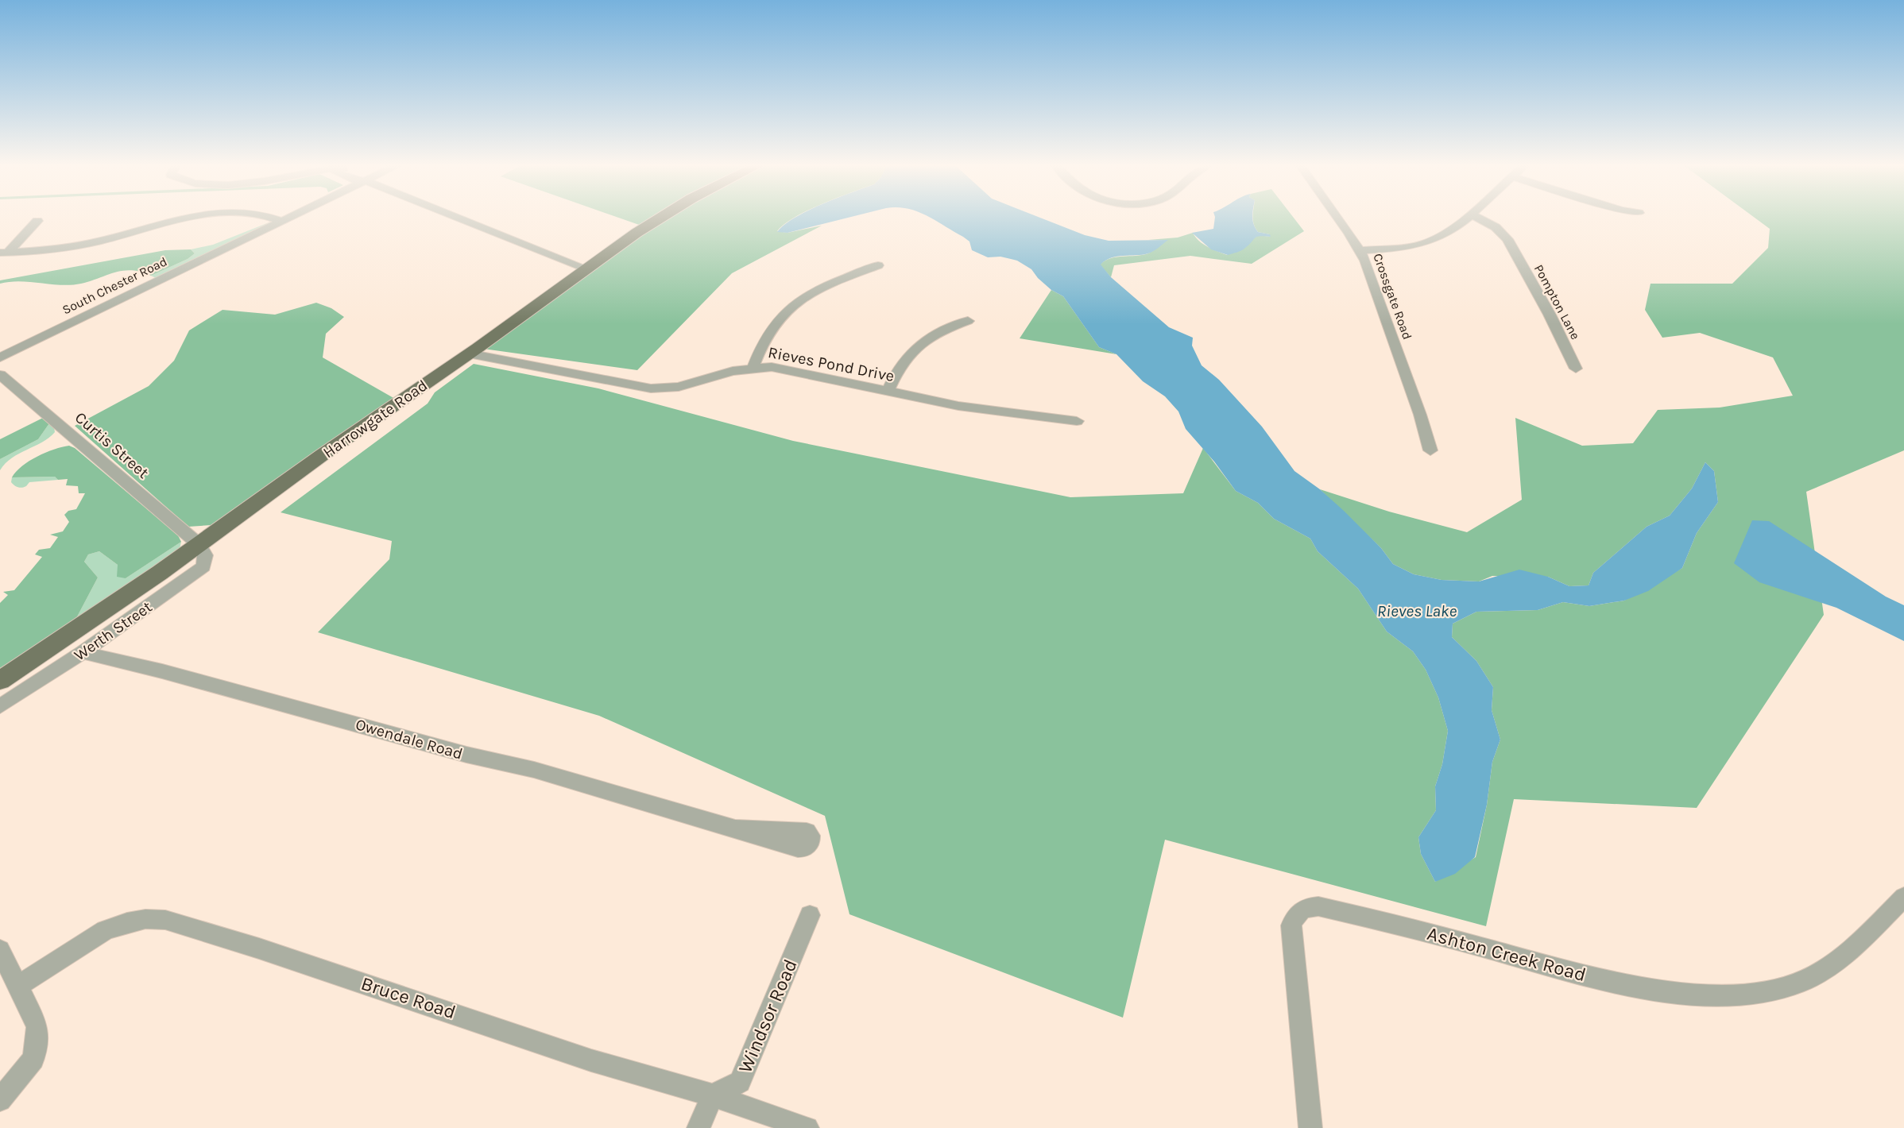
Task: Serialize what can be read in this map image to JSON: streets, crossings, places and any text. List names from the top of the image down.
{
  "streets": {
    "main road": ["Harrowgate Road"],
    "street": [
      "South Chester Road",
      "Crossgate Road",
      "Pompton Lane",
      "Rieves Pond Drive",
      "Curtis Street",
      "Werth Street",
      "Owendale Road",
      "Ashton Creek Road",
      "Bruce Road",
      "Windsor Road"
    ]
  },
  "crossings": [
    ["Rieves Pond Drive", "Harrowgate Road"],
    ["Harrowgate Road", "Curtis Street"],
    ["Harrowgate Road", "Werth Street"],
    ["Curtis Street", "Werth Street"],
    ["Werth Street", "Owendale Road"],
    ["Bruce Road", "Windsor Road"]
  ],
  "water": ["Rieves Lake"]
}
